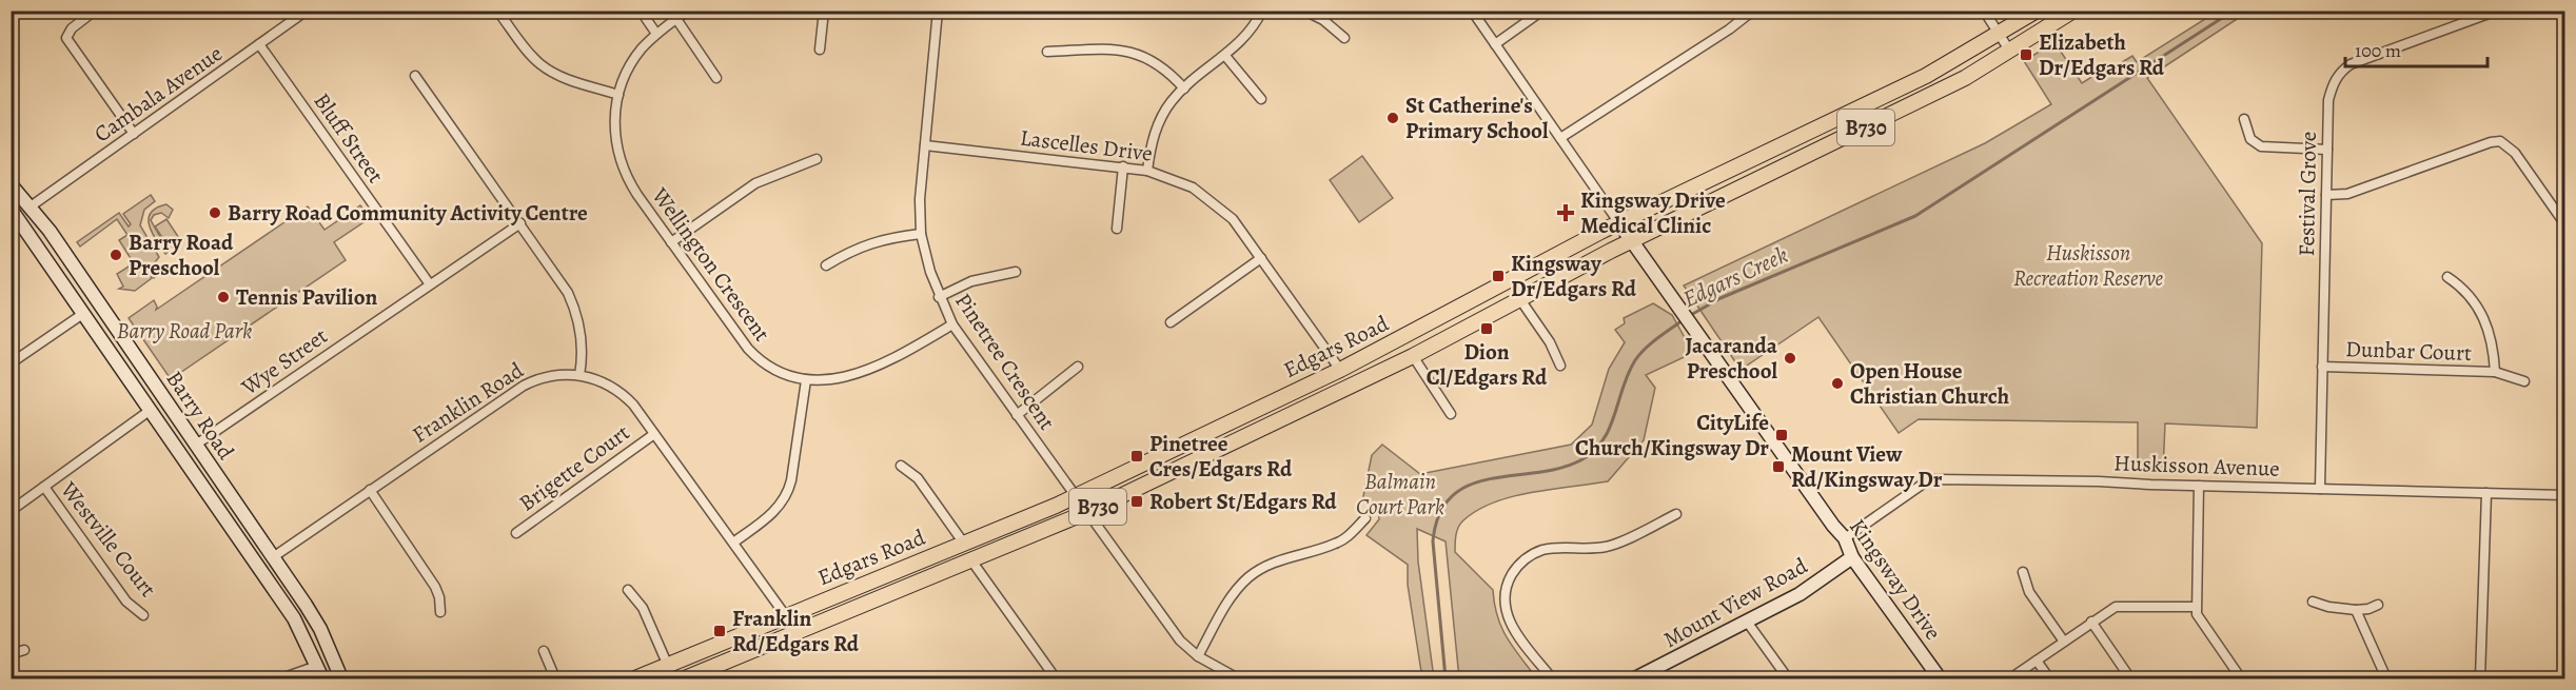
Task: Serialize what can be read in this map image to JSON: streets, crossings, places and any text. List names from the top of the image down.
{
  "streets": {
    "main road": ["B730", "Edgars Road"],
    "street": [
      "Cambala Avenue",
      "Bluff Street",
      "Lascelles Drive",
      "Festival Grove",
      "Wellington Crescent",
      "Dunbar Court",
      "Wye Street",
      "Pinetree Crescent",
      "Franklin Road",
      "Barry Road",
      "Huskisson Avenue",
      "Brigette Court",
      "Westville Court",
      "Kingsway Drive",
      "Mount View Road"
    ]
  },
  "crossings": [
    ["Cambala Avenue", "Bluff Street"],
    ["Cambala Avenue", "Barry Road"],
    ["Bluff Street", "Wye Street"],
    ["Lascelles Drive", "Edgars Road"],
    ["Lascelles Drive", "Pinetree Crescent"],
    ["Festival Grove", "Dunbar Court"],
    ["Festival Grove", "Huskisson Avenue"],
    ["Wellington Crescent", "Pinetree Crescent"],
    ["Edgars Road", "Pinetree Crescent"],
    ["Edgars Road", "Franklin Road"],
    ["Edgars Road", "Kingsway Drive"],
    ["Wye Street", "Barry Road"],
    ["Franklin Road", "Barry Road"],
    ["Franklin Road", "Brigette Court"],
    ["Huskisson Avenue", "Kingsway Drive"],
    ["Kingsway Drive", "Mount View Road"]
  ],
  "water": ["Edgars Creek"],
  "parks": ["Huskisson Recreation Reserve", "Barry Road Park", "Balmain Court Park"],
  "places": {
    "transit": [
      "Elizabeth Dr/Edgars Rd",
      "Kingsway Dr/Edgars Rd",
      "Dion Cl/Edgars Rd",
      "CityLife Church/Kingsway Dr",
      "Pinetree Cres/Edgars Rd",
      "Mount View Rd/Kingsway Dr",
      "Robert St/Edgars Rd",
      "Franklin Rd/Edgars Rd"
    ],
    "other": [
      "St Catherine's Primary School",
      "Barry Road Community Activity Centre",
      "Barry Road Preschool",
      "Tennis Pavilion",
      "Jacaranda Preschool",
      "Open House Christian Church"
    ],
    "health": ["Kingsway Drive Medical Clinic"]
  },
  "scale_bar": "100 m"
}
